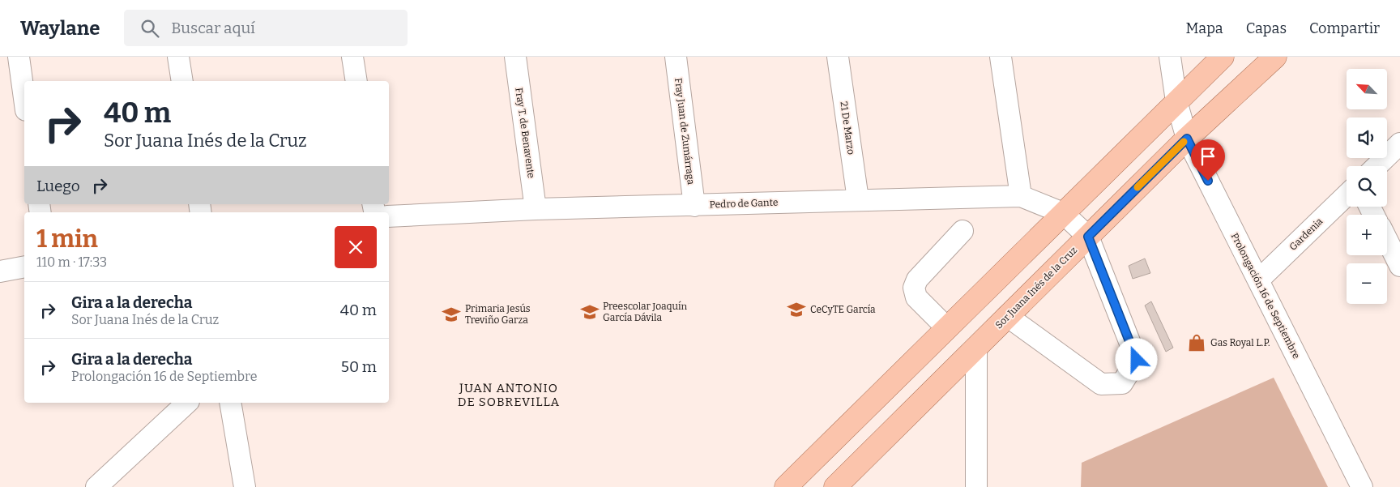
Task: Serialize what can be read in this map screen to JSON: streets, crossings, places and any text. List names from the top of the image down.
{
  "streets": {
    "main road": ["Sor Juana Inés de la Cruz"],
    "street": [
      "21 De Marzo",
      "Fray Juan de Zumárraga",
      "Fray T. de Benavente",
      "Pedro de Gante",
      "Gardenia",
      "Prolongación 16 de Septiembre"
    ]
  },
  "crossings": [
    ["21 De Marzo", "Pedro de Gante"],
    ["Fray Juan de Zumárraga", "Pedro de Gante"],
    ["Fray T. de Benavente", "Pedro de Gante"],
    ["Pedro de Gante", "Sor Juana Inés de la Cruz"],
    ["Gardenia", "Prolongación 16 de Septiembre"],
    ["Sor Juana Inés de la Cruz", "Prolongación 16 de Septiembre"]
  ],
  "districts": ["JUAN ANTONIO DE SOBREVILLA"],
  "places": {
    "school or university": ["CeCyTE García", "Preescolar Joaquín García Dávila", "Primaria Jesús Treviño Garza"],
    "shop": ["Gas Royal L.P."]
  },
  "north": "top left",
  "page": {
    "header": "Waylane",
    "search": "Buscar aquí",
    "nav": ["Mapa", "Capas", "Compartir"],
    "map_buttons": ["+", "−"],
    "turn": ["40 m", "Sor Juana Inés de la Cruz"],
    "then": "Luego",
    "heading": ["1 min", "110 m · 17:33"],
    "list": [
      {
        "name": "Gira a la derecha",
        "note": "Sor Juana Inés de la Cruz",
        "value": "40 m"
      },
      {
        "name": "Gira a la derecha",
        "note": "Prolongación 16 de Septiembre",
        "value": "50 m"
      }
    ]
  }
}
